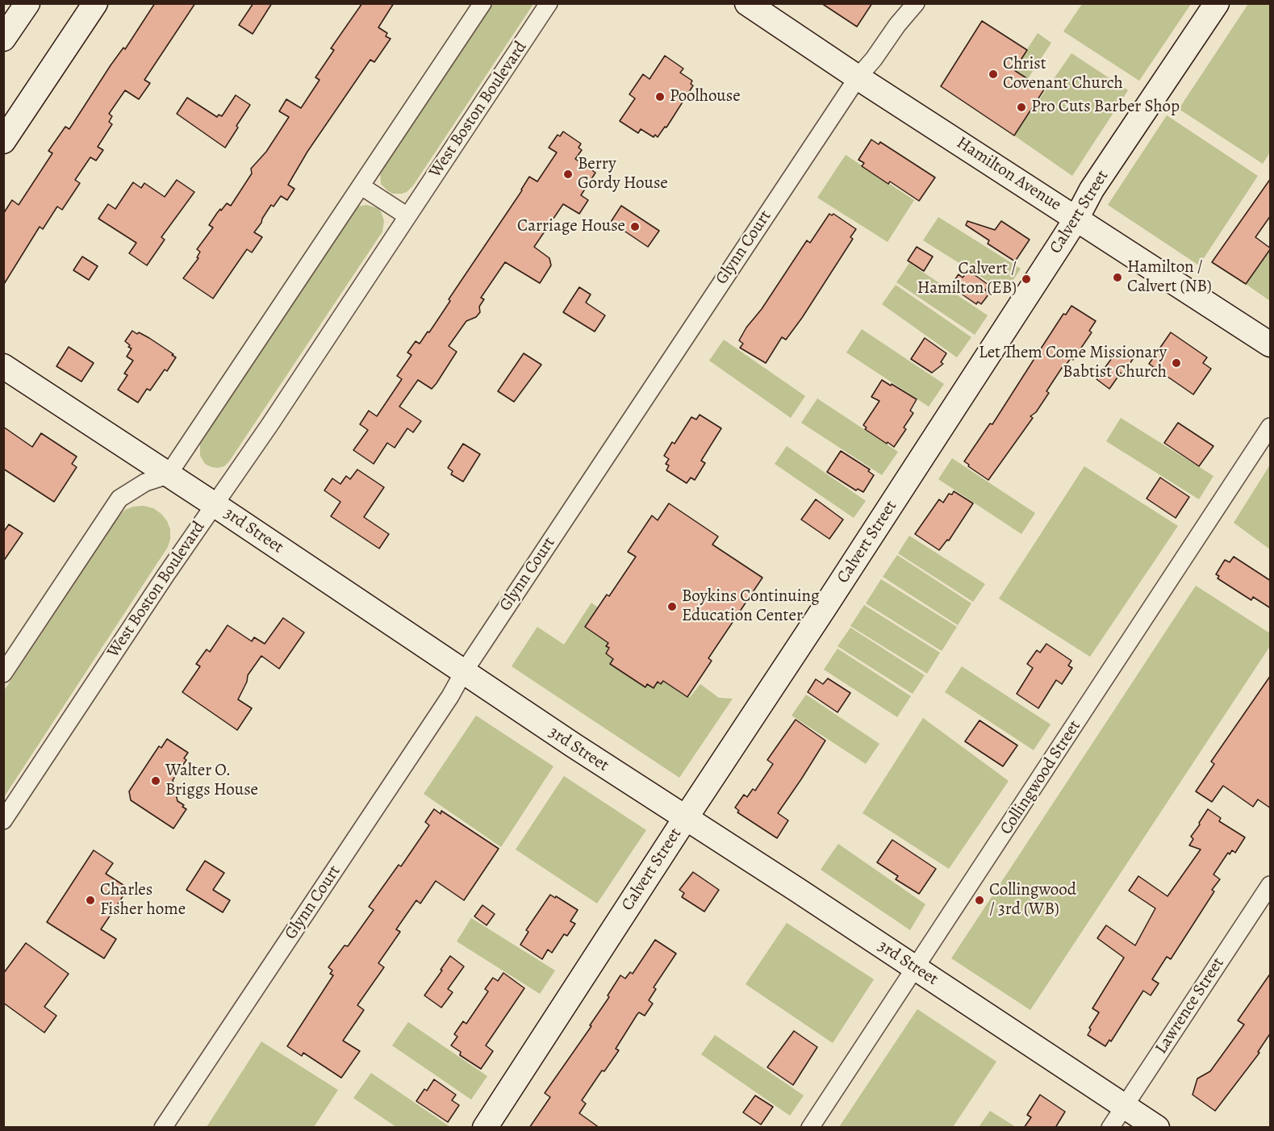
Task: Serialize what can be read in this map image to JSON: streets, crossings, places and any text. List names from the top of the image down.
{
  "streets": {
    "street": [
      "West Boston Boulevard",
      "Hamilton Avenue",
      "Calvert Street",
      "Glynn Court",
      "3rd Street",
      "Collingwood Street",
      "Lawrence Street"
    ]
  },
  "crossings": [
    ["West Boston Boulevard", "3rd Street"],
    ["Hamilton Avenue", "Calvert Street"],
    ["Hamilton Avenue", "Glynn Court"],
    ["Calvert Street", "3rd Street"],
    ["Glynn Court", "3rd Street"],
    ["3rd Street", "Collingwood Street"],
    ["3rd Street", "Lawrence Street"]
  ],
  "places": [
    "Christ Covenant Church",
    "Poolhouse",
    "Pro Cuts Barber Shop",
    "Berry Gordy House",
    "Carriage House",
    "Hamilton / Calvert (NB)",
    "Calvert / Hamilton (EB)",
    "Let Them Come Missionary Babtist Church",
    "Boykins Continuing Education Center",
    "Walter O. Briggs House",
    "Charles Fisher home",
    "Collingwood / 3rd (WB)"
  ]
}
